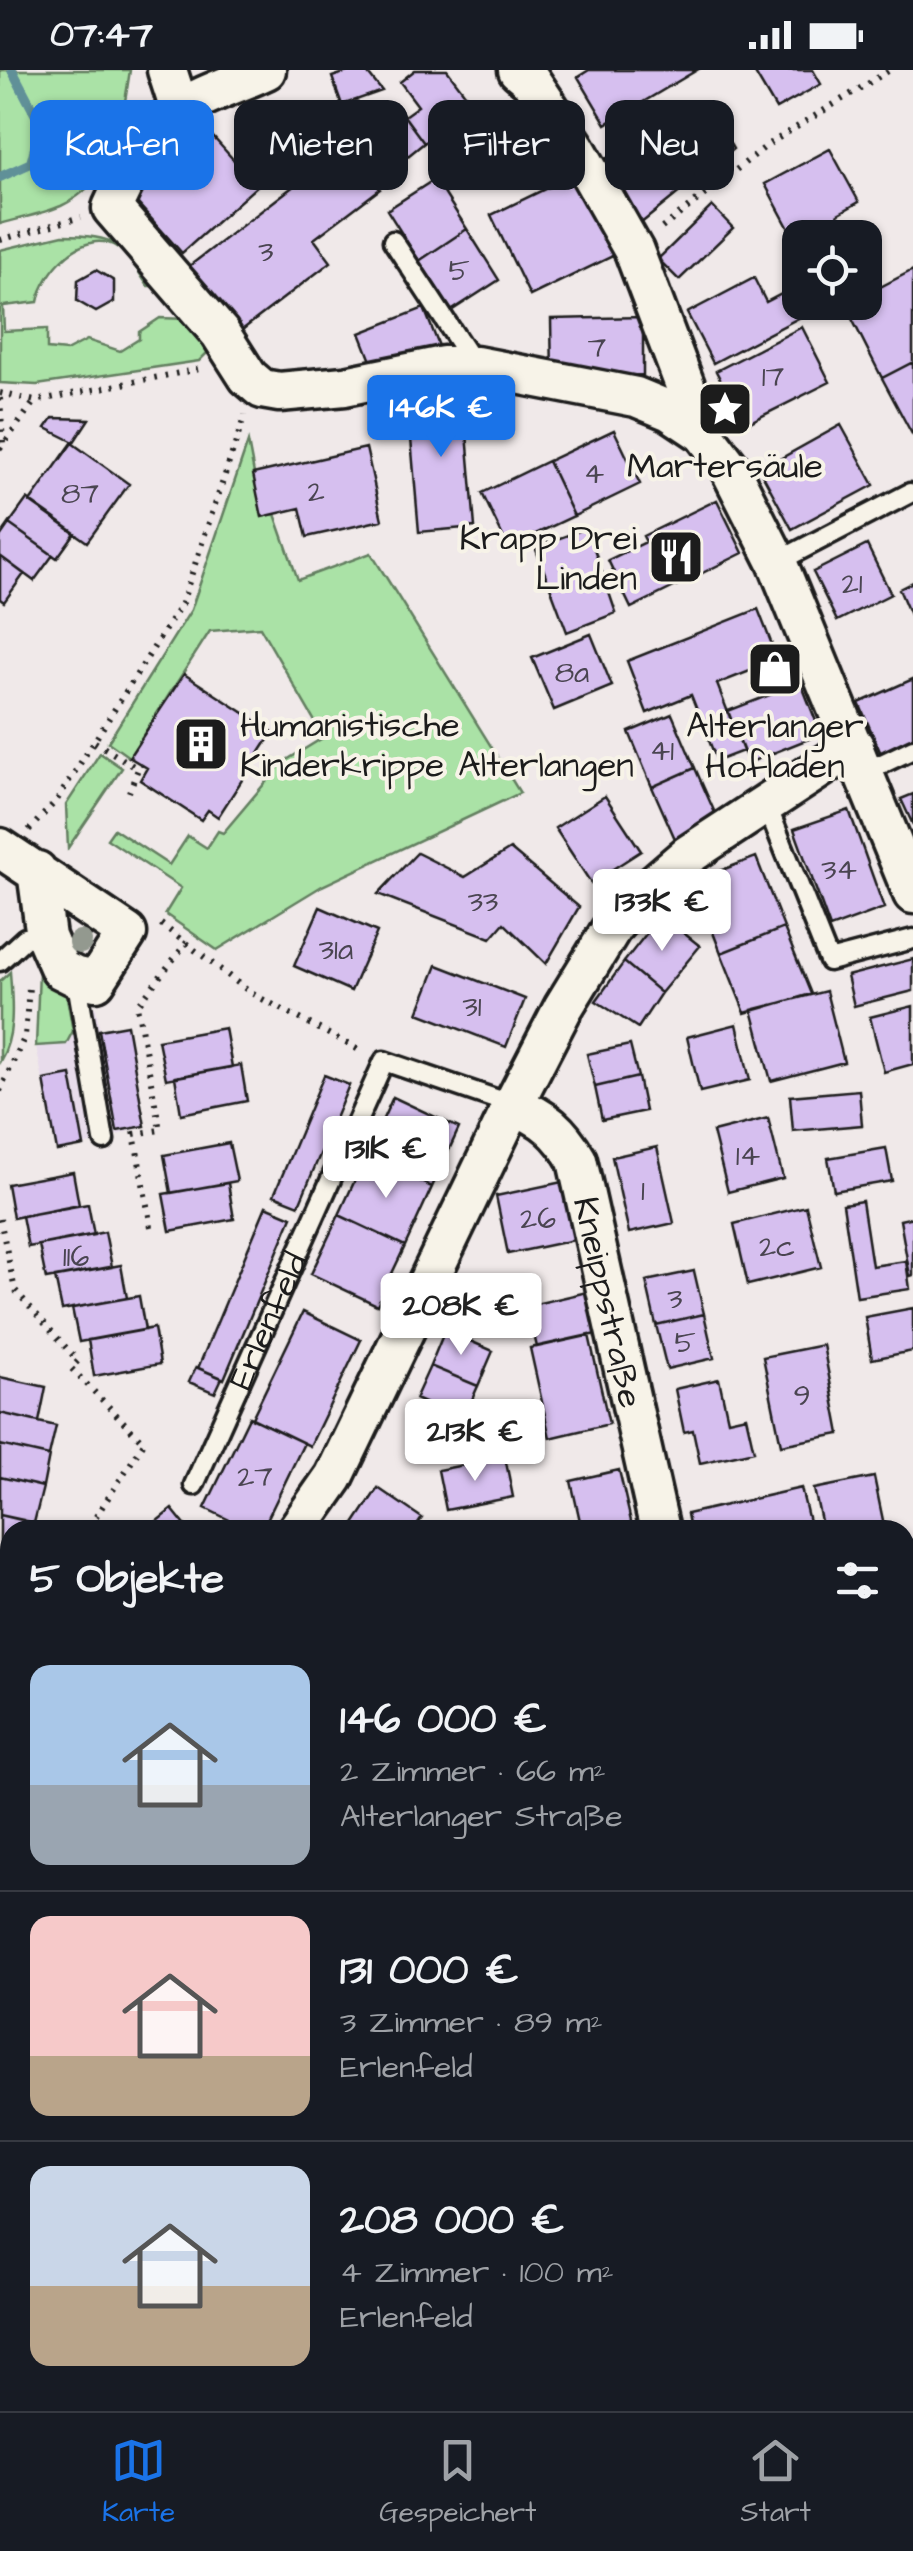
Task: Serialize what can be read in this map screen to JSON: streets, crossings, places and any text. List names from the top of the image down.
{
  "streets": {
    "street": ["Kneippstraße"],
    "lane": ["Erlenfeld"]
  },
  "places": {
    "place": ["Martersäule"],
    "restaurant": ["Krapp Drei Linden"],
    "shop": ["Alterlanger Hofladen"],
    "building": ["Humanistische Kinderkrippe Alterlangen"]
  },
  "house_numbers": [
    "3",
    "5",
    "7",
    "17",
    "4",
    "2",
    "87",
    "21",
    "8a",
    "41",
    "34",
    "33",
    "31a",
    "31",
    "14",
    "1",
    "26",
    "2c",
    "116",
    "3",
    "5",
    "9",
    "27"
  ],
  "page": {
    "status": "07:47",
    "chip": [
      "Kaufen",
      "Mieten",
      "Filter",
      "Neu"
    ],
    "price": [
      "146K €",
      "133K €",
      "131K €",
      "208K €",
      "213K €"
    ],
    "heading": "5 Objekte",
    "list": [
      {
        "name": "146 000 €",
        "note": "2 Zimmer · 66 m² · Alterlanger Straße"
      },
      {
        "name": "131 000 €",
        "note": "3 Zimmer · 89 m² · Erlenfeld"
      },
      {
        "name": "208 000 €",
        "note": "4 Zimmer · 100 m² · Erlenfeld"
      }
    ],
    "tabs": ["Karte", "Gespeichert", "Start"]
  }
}
